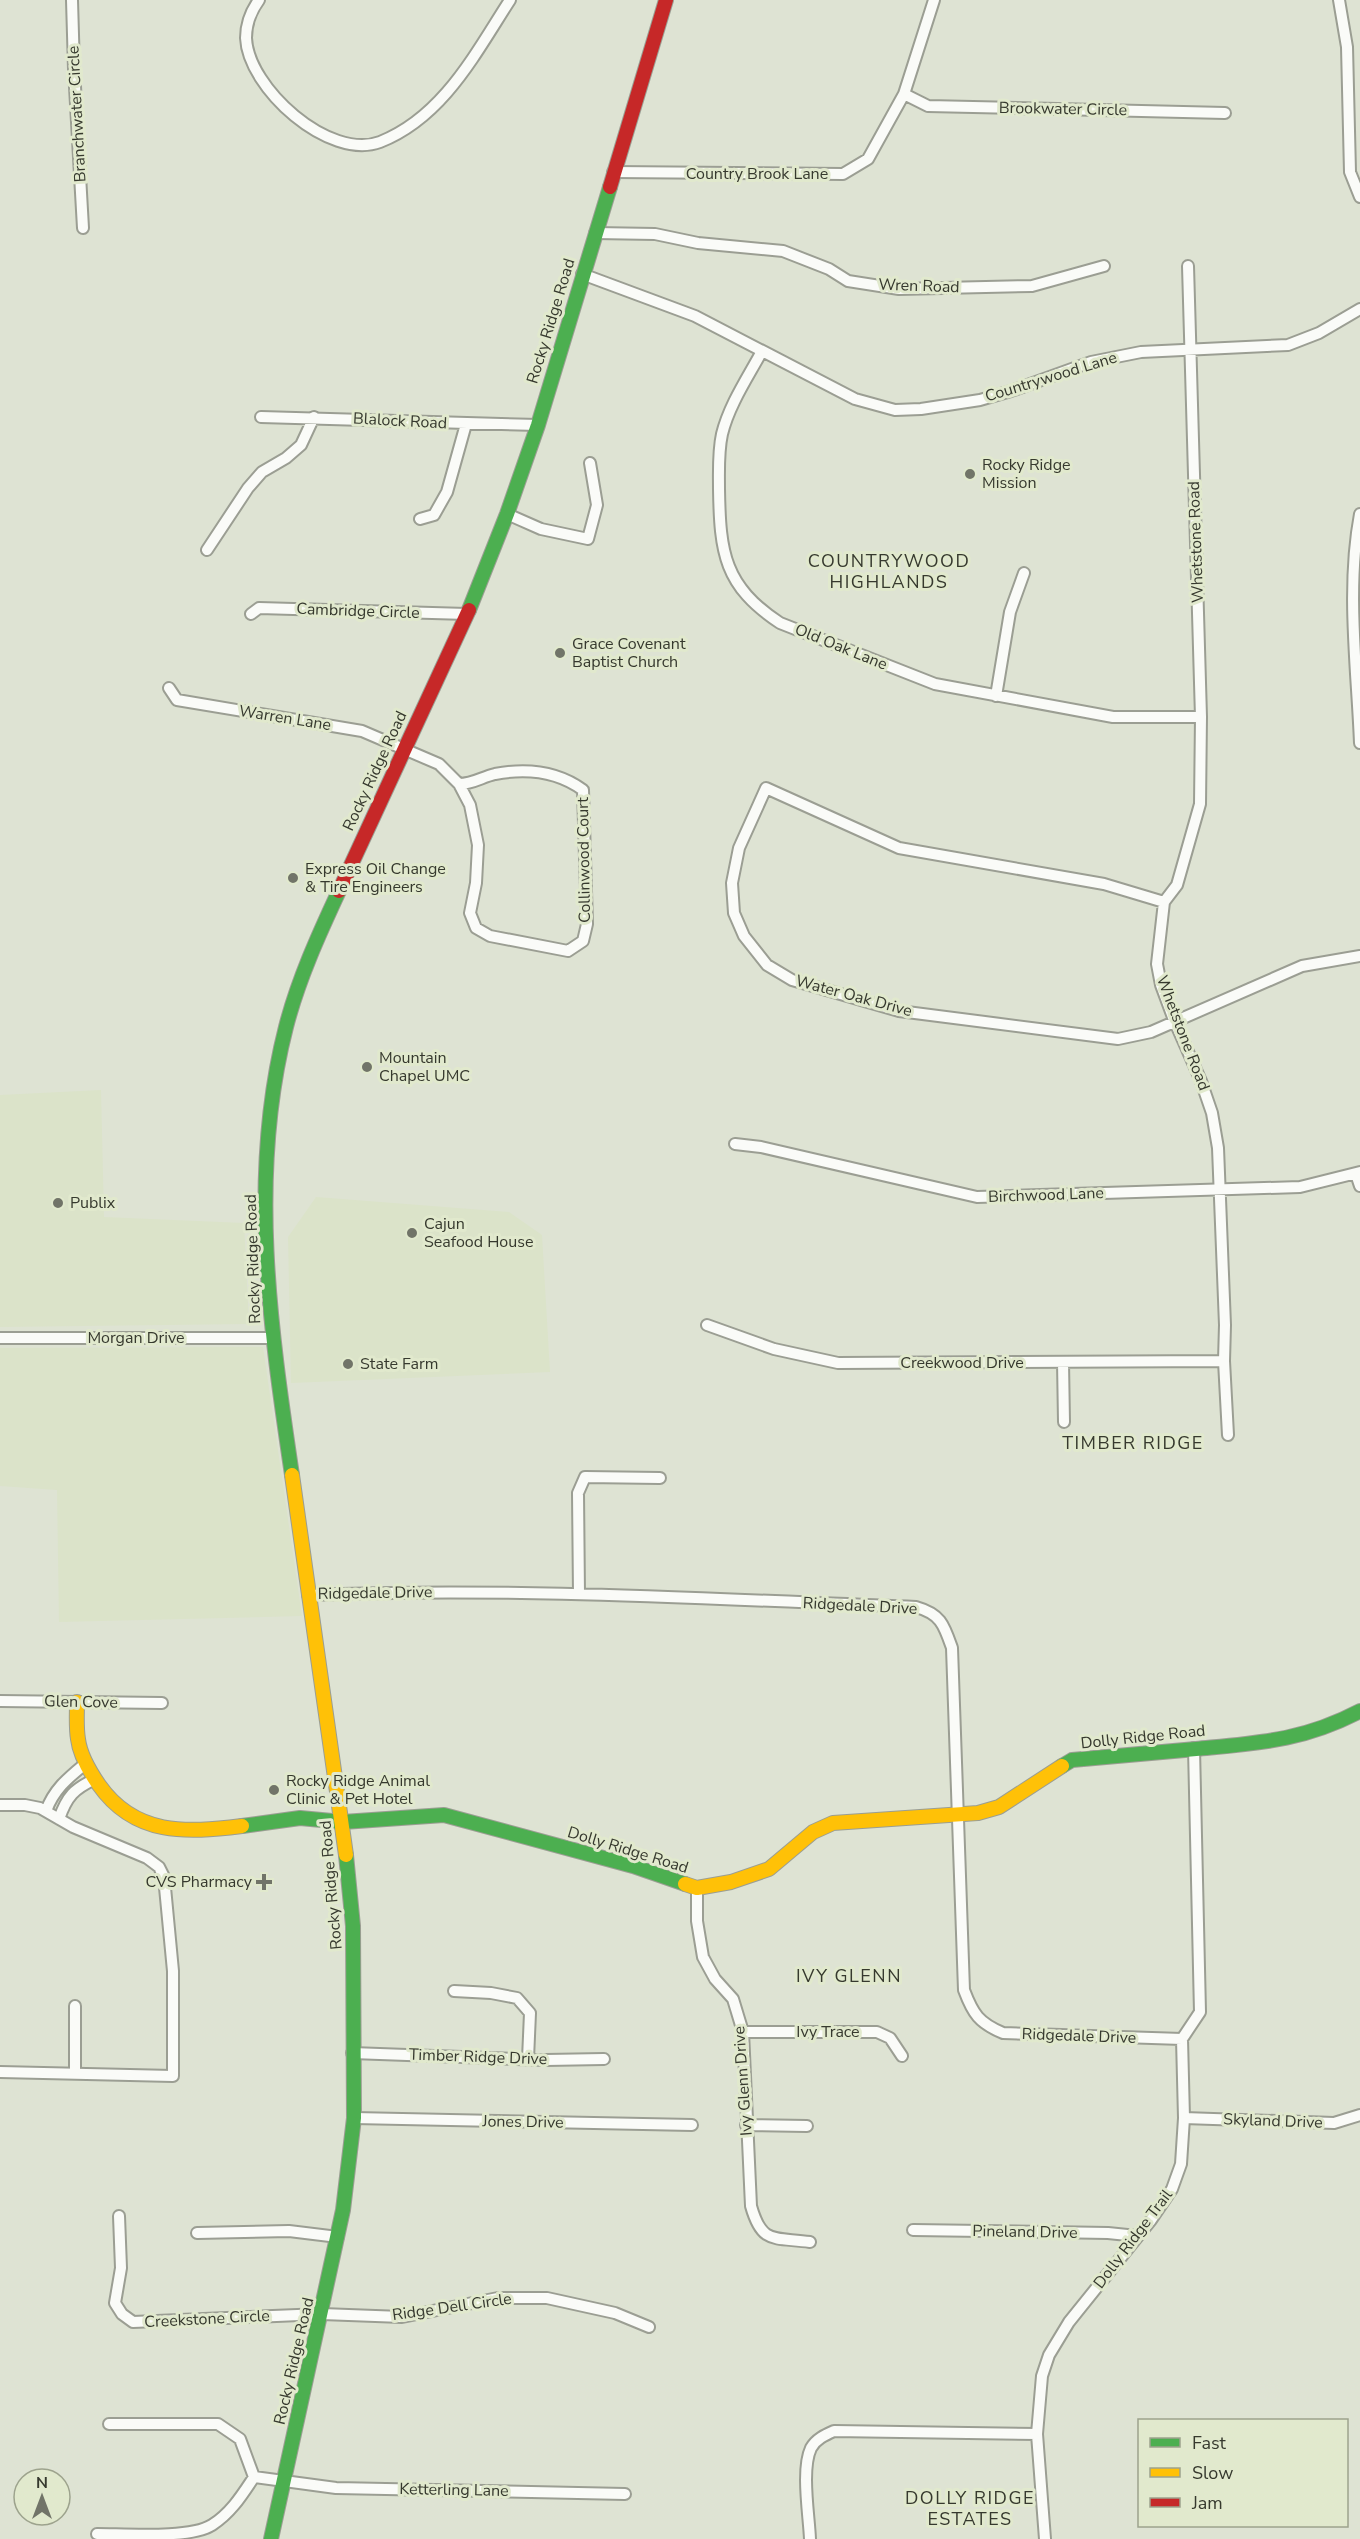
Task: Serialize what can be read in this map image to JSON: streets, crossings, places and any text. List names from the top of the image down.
{
  "streets": {
    "main road": ["Rocky Ridge Road", "Dolly Ridge Road"],
    "street": [
      "Brookwater Circle",
      "Branchwater Circle",
      "Country Brook Lane",
      "Wren Road",
      "Countrywood Lane",
      "Blalock Road",
      "Whetstone Road",
      "Cambridge Circle",
      "Old Oak Lane",
      "Warren Lane",
      "Collinwood Court",
      "Water Oak Drive",
      "Birchwood Lane",
      "Morgan Drive",
      "Creekwood Drive",
      "Ridgedale Drive",
      "Glen Cove",
      "Ivy Trace",
      "Timber Ridge Drive",
      "Ivy Glenn Drive",
      "Skyland Drive",
      "Jones Drive",
      "Pineland Drive",
      "Dolly Ridge Trail",
      "Ridge Dell Circle",
      "Creekstone Circle",
      "Ketterling Lane"
    ]
  },
  "crossings": [
    ["Brookwater Circle", "Country Brook Lane"],
    ["Country Brook Lane", "Rocky Ridge Road"],
    ["Wren Road", "Rocky Ridge Road"],
    ["Rocky Ridge Road", "Countrywood Lane"],
    ["Rocky Ridge Road", "Blalock Road"],
    ["Rocky Ridge Road", "Cambridge Circle"],
    ["Rocky Ridge Road", "Warren Lane"],
    ["Rocky Ridge Road", "Collinwood Court"],
    ["Rocky Ridge Road", "Morgan Drive"],
    ["Rocky Ridge Road", "Ridgedale Drive"],
    ["Rocky Ridge Road", "Dolly Ridge Road"],
    ["Rocky Ridge Road", "Timber Ridge Drive"],
    ["Rocky Ridge Road", "Jones Drive"],
    ["Rocky Ridge Road", "Ridge Dell Circle"],
    ["Rocky Ridge Road", "Creekstone Circle"],
    ["Rocky Ridge Road", "Ketterling Lane"],
    ["Countrywood Lane", "Whetstone Road"],
    ["Countrywood Lane", "Old Oak Lane"],
    ["Whetstone Road", "Old Oak Lane"],
    ["Whetstone Road", "Water Oak Drive"],
    ["Whetstone Road", "Birchwood Lane"],
    ["Whetstone Road", "Creekwood Drive"],
    ["Warren Lane", "Collinwood Court"],
    ["Ridgedale Drive", "Dolly Ridge Road"],
    ["Ridgedale Drive", "Dolly Ridge Trail"],
    ["Glen Cove", "Dolly Ridge Road"],
    ["Dolly Ridge Road", "Ivy Glenn Drive"],
    ["Ivy Trace", "Ivy Glenn Drive"],
    ["Skyland Drive", "Dolly Ridge Trail"],
    ["Pineland Drive", "Dolly Ridge Trail"],
    ["Ridge Dell Circle", "Creekstone Circle"]
  ],
  "districts": [
    "COUNTRYWOOD HIGHLANDS",
    "TIMBER RIDGE",
    "IVY GLENN",
    "DOLLY RIDGE ESTATES"
  ],
  "places": {
    "other": [
      "Rocky Ridge Mission",
      "Grace Covenant Baptist Church",
      "Express Oil Change & Tire Engineers",
      "Mountain Chapel UMC",
      "Publix",
      "Cajun Seafood House",
      "State Farm",
      "Rocky Ridge Animal Clinic & Pet Hotel"
    ],
    "health": ["CVS Pharmacy"]
  },
  "legend": ["Fast", "Slow", "Jam"],
  "north": "top"
}
